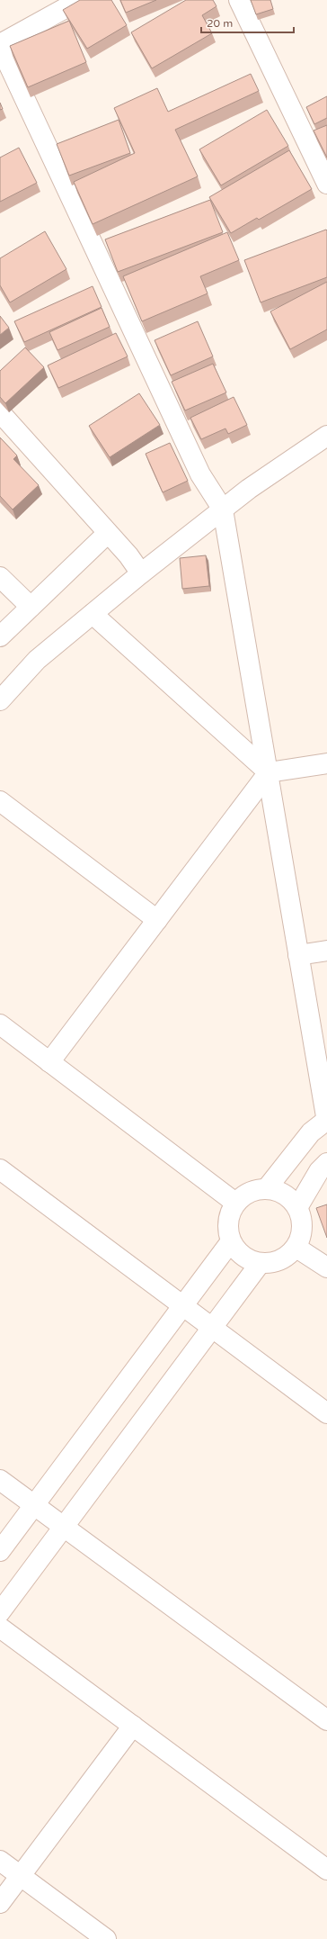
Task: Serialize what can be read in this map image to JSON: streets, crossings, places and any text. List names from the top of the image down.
{
  "scale_bar": "20 m"
}
